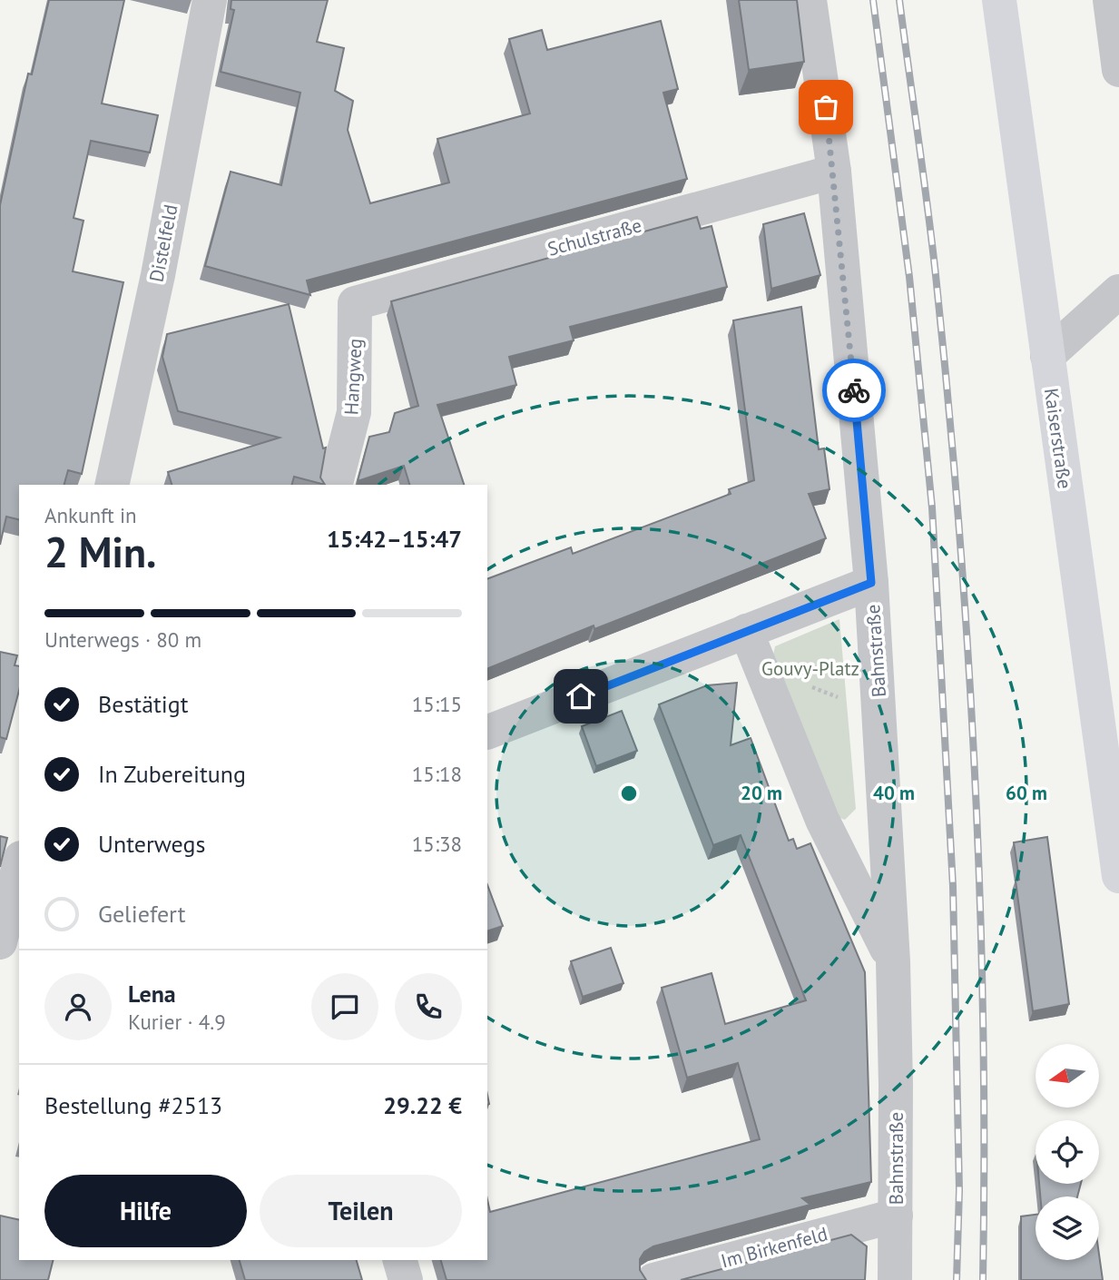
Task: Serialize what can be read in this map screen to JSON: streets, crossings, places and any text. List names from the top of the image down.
{
  "streets": {
    "main road": ["Kaiserstraße"],
    "street": [
      "Schulstraße",
      "Distelfeld",
      "Hangweg",
      "Bahnstraße",
      "Im Birkenfeld"
    ]
  },
  "crossings": [
    ["Schulstraße", "Hangweg"],
    ["Schulstraße", "Bahnstraße"],
    ["Bahnstraße", "Im Birkenfeld"]
  ],
  "parks": ["Gouvy-Platz"],
  "north": "left",
  "page": {
    "heading": ["2 Min.", "Ankunft in", "15:42–15:47"],
    "panel": [
      "Lena",
      "Kurier · 4.9",
      "Bestellung #2513",
      "29.22 €"
    ],
    "bar": "Unterwegs · 80 m",
    "list": [
      ["Bestätigt", "15:15"],
      ["In Zubereitung", "15:18"],
      ["Unterwegs", "15:38"],
      "Geliefert"
    ],
    "buttons": ["Hilfe", "Teilen"]
  },
  "rings": ["20 m", "40 m", "60 m"]
}
